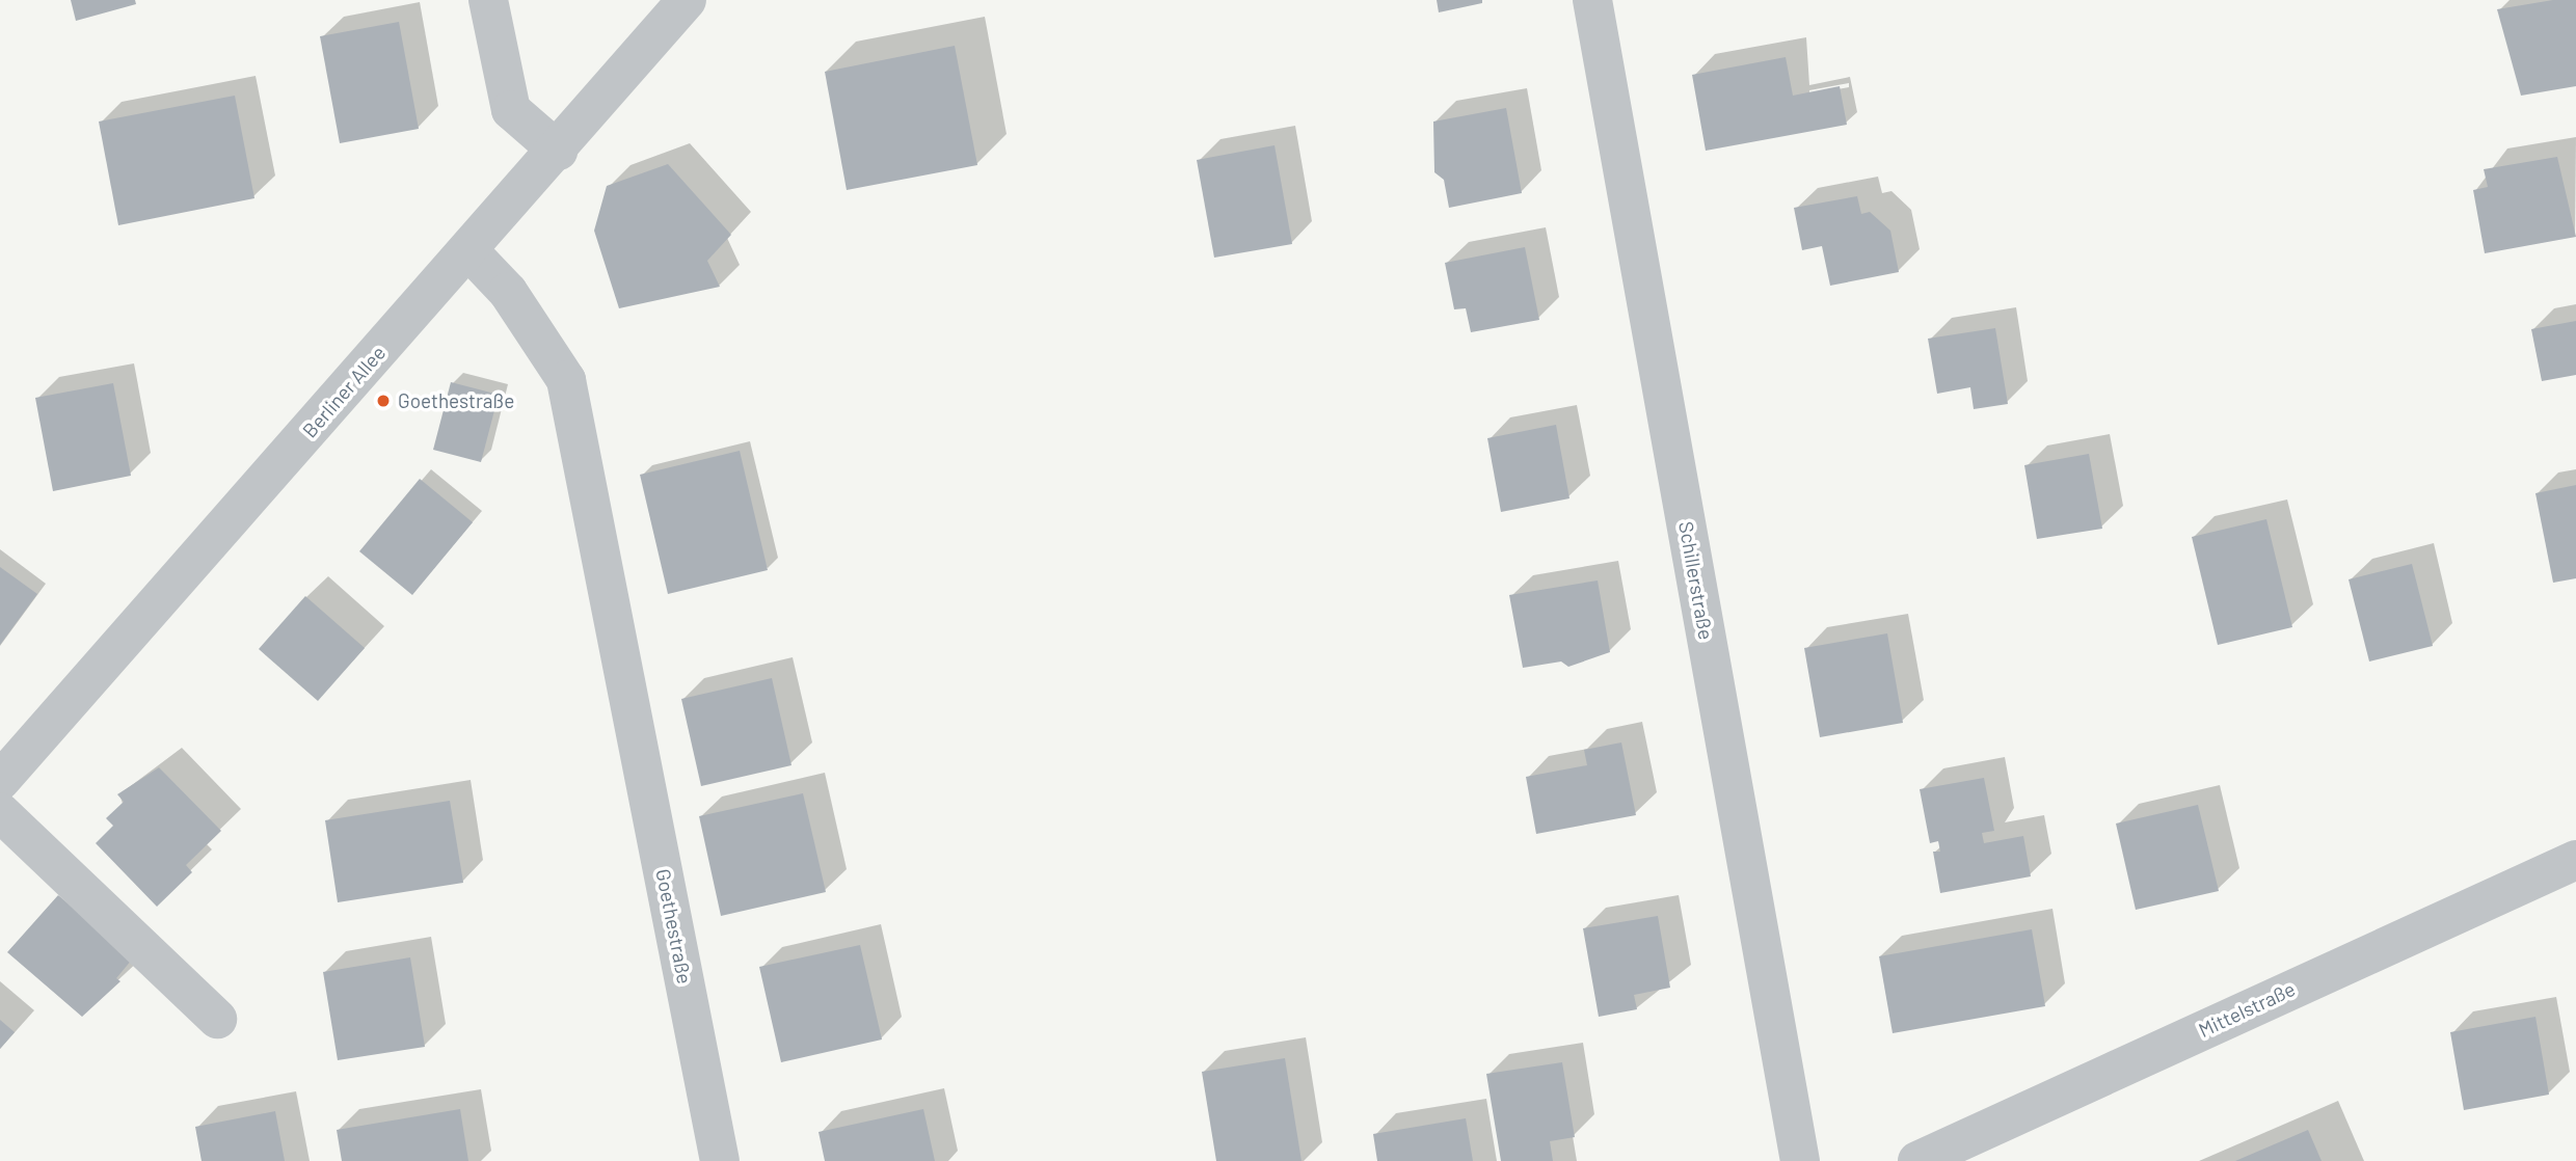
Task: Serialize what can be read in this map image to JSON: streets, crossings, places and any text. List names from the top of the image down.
{
  "streets": {
    "street": [
      "Berliner Allee",
      "Schillerstraße",
      "Goethestraße",
      "Mittelstraße"
    ]
  },
  "crossings": [
    ["Berliner Allee", "Goethestraße"]
  ],
  "places": ["Goethestraße"]
}
